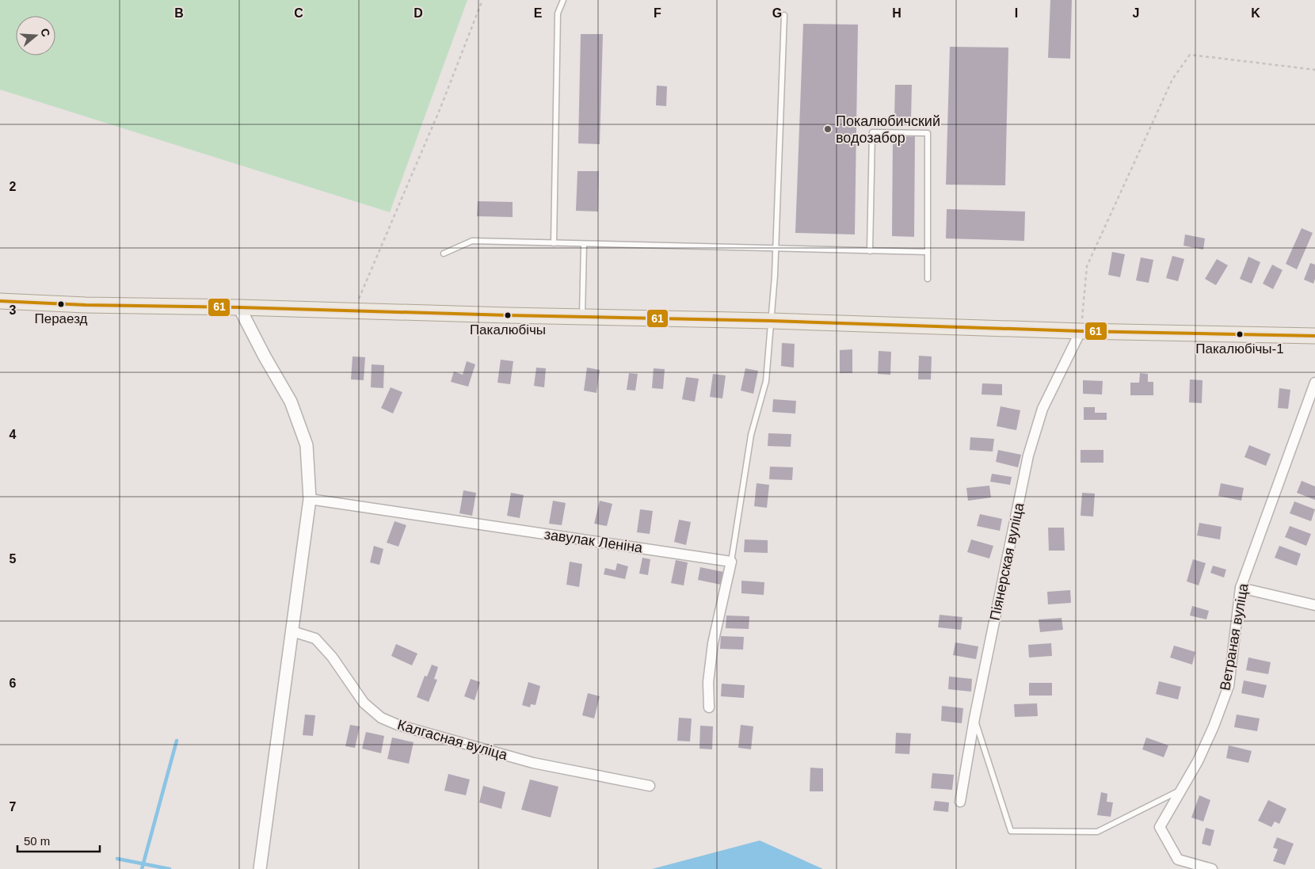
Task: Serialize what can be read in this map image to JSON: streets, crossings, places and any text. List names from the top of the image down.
{
  "streets": {
    "street": [
      "завулак Леніна",
      "Піянерская вуліца",
      "Ветраная вуліца",
      "Калгасная вуліца"
    ]
  },
  "places": [
    "Покалюбичский водозабор",
    "Пераезд",
    "Пакалюбічы",
    "Пакалюбічы-1"
  ],
  "lines": ["transit line 61"],
  "scale_bar": "50 m",
  "north": "right",
  "grid": {
    "columns": [
      "B",
      "C",
      "D",
      "E",
      "F",
      "G",
      "H",
      "I",
      "J",
      "K"
    ],
    "rows": [
      "2",
      "3",
      "4",
      "5",
      "6",
      "7"
    ]
  }
}
